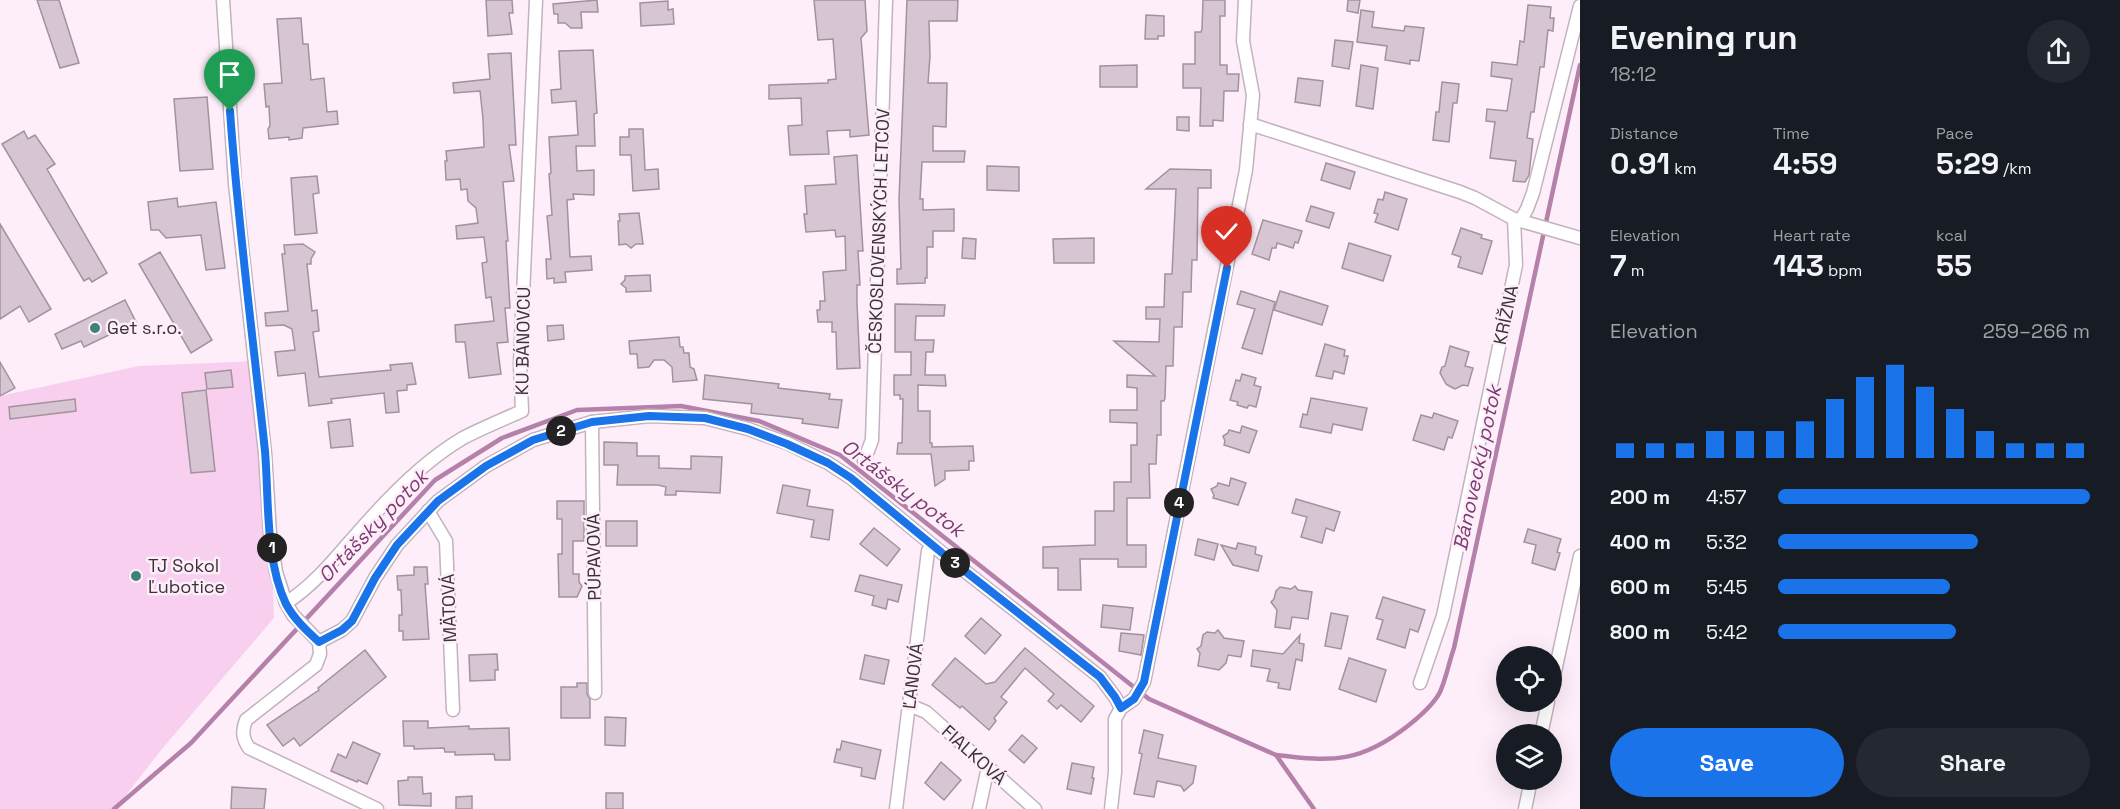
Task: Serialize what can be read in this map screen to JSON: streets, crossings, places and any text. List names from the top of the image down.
{
  "streets": {
    "street": [
      "ČESKOSLOVENSKÝCH LETCOV",
      "KRÍŽNA",
      "KU BÁNOVCU",
      "PÚPAVOVÁ",
      "MÄTOVÁ",
      "ĽANOVÁ",
      "FIALKOVÁ"
    ]
  },
  "crossings": [
    ["ĽANOVÁ", "FIALKOVÁ"]
  ],
  "water": ["Bánovecký potok", "Ortášsky potok"],
  "places": ["Get s.r.o.", "TJ Sokol Ľubotice"],
  "page": {
    "heading": ["Evening run", "18:12"],
    "stats": [
      ["Distance", "0.91 km"],
      ["Time", "4:59"],
      ["Pace", "5:29 /km"],
      ["Elevation", "7 m"],
      ["Heart rate", "143 bpm"],
      ["kcal", "55"]
    ],
    "chart": ["Elevation", "259–266 m"],
    "pins": [
      "2",
      "4",
      "1",
      "3"
    ],
    "list": [
      {
        "name": "200 m",
        "note": "4:57"
      },
      {
        "name": "400 m",
        "note": "5:32"
      },
      {
        "name": "600 m",
        "note": "5:45"
      },
      {
        "name": "800 m",
        "note": "5:42"
      }
    ],
    "buttons": ["Save", "Share"]
  }
}
